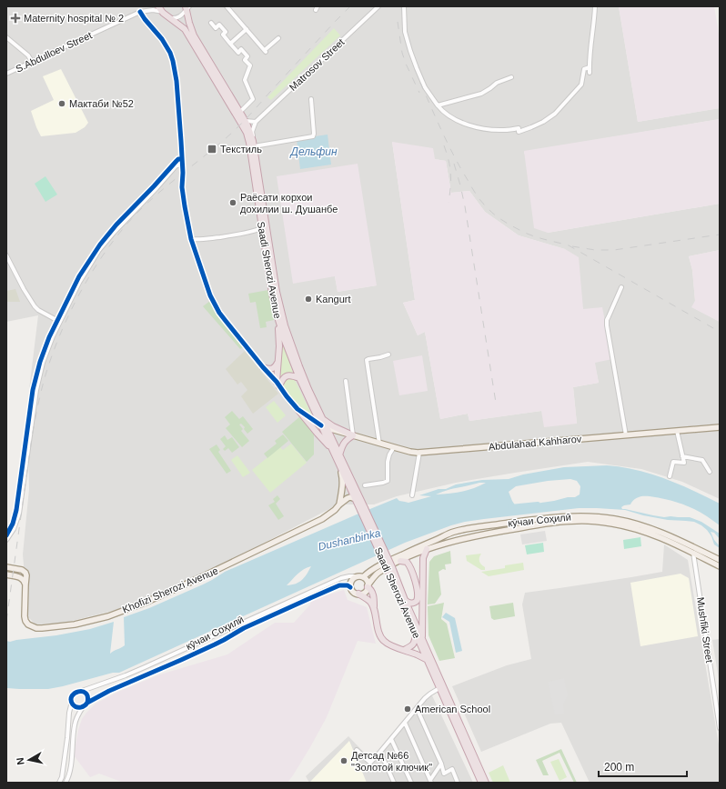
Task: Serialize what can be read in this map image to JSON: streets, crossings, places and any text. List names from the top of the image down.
{
  "streets": {
    "highway": ["Saadi Sherozi Avenue"],
    "main road": ["Abdulahad Kahharov", "кӯчаи Соҳилӣ", "Khofizi Sherozi Avenue"],
    "street": ["S.Abdulloev Street", "Matrosov Street", "Mushfiki Street"]
  },
  "crossings": [
    ["S.Abdulloev Street", "Saadi Sherozi Avenue"],
    ["Saadi Sherozi Avenue", "Abdulahad Kahharov"],
    ["кӯчаи Соҳилӣ", "Mushfiki Street"]
  ],
  "water": ["Дельфин", "Dushanbinka"],
  "places": {
    "health": ["Maternity hospital № 2"],
    "other": [
      "Мактаби №52",
      "Раёсати корхои дохилии ш. Душанбе",
      "Kangurt",
      "American School",
      "Детсад №66 \"Золотой ключик\""
    ],
    "transit": ["Текстиль"]
  },
  "scale_bar": "200 m",
  "north": "left"
}
